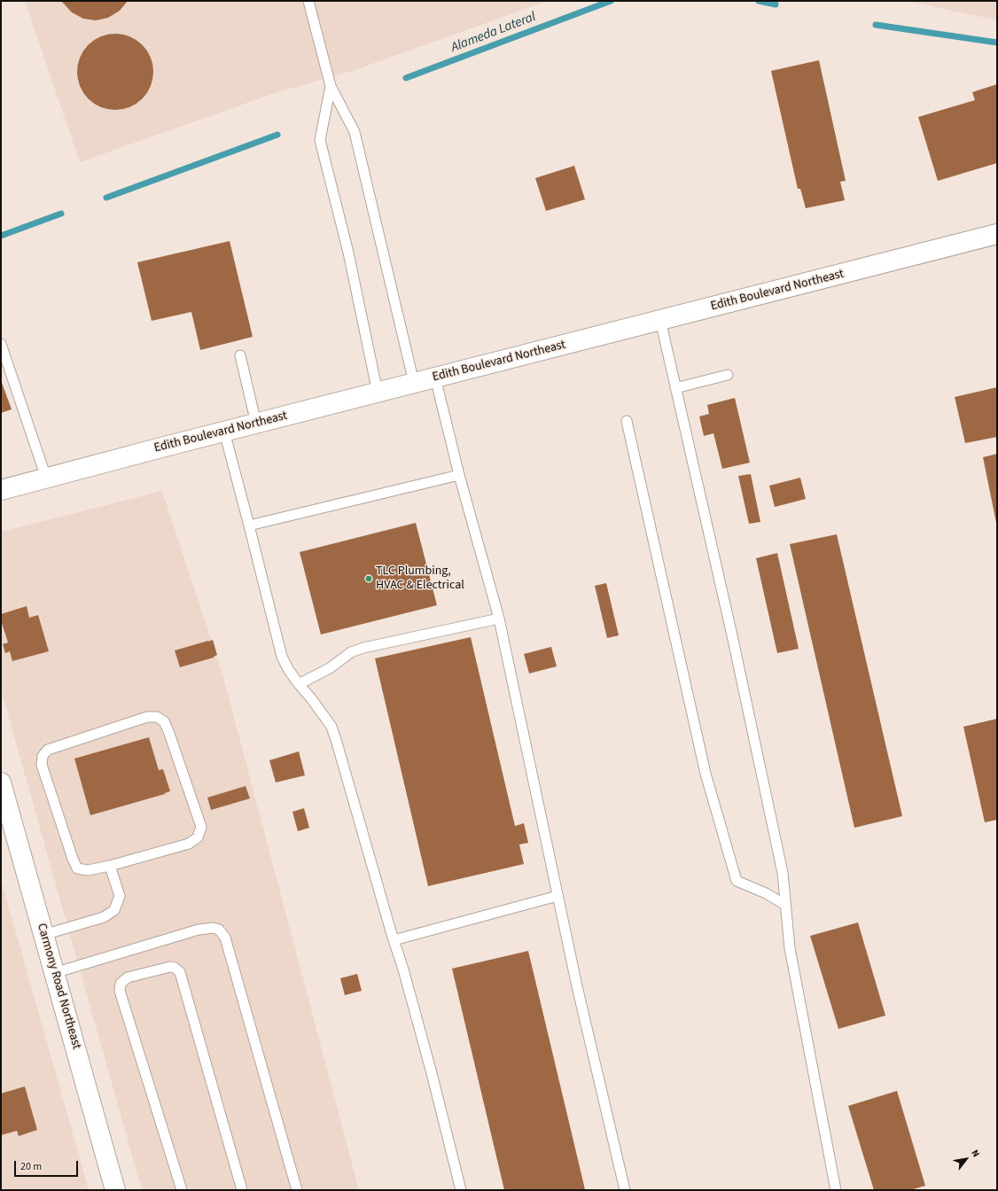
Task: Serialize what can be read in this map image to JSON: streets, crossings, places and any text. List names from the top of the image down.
{
  "streets": {
    "street": ["Edith Boulevard Northeast", "Carmony Road Northeast"]
  },
  "water": ["Alameda Lateral"],
  "places": ["TLC Plumbing, HVAC & Electrical"],
  "scale_bar": "20 m",
  "north": "top right"
}
